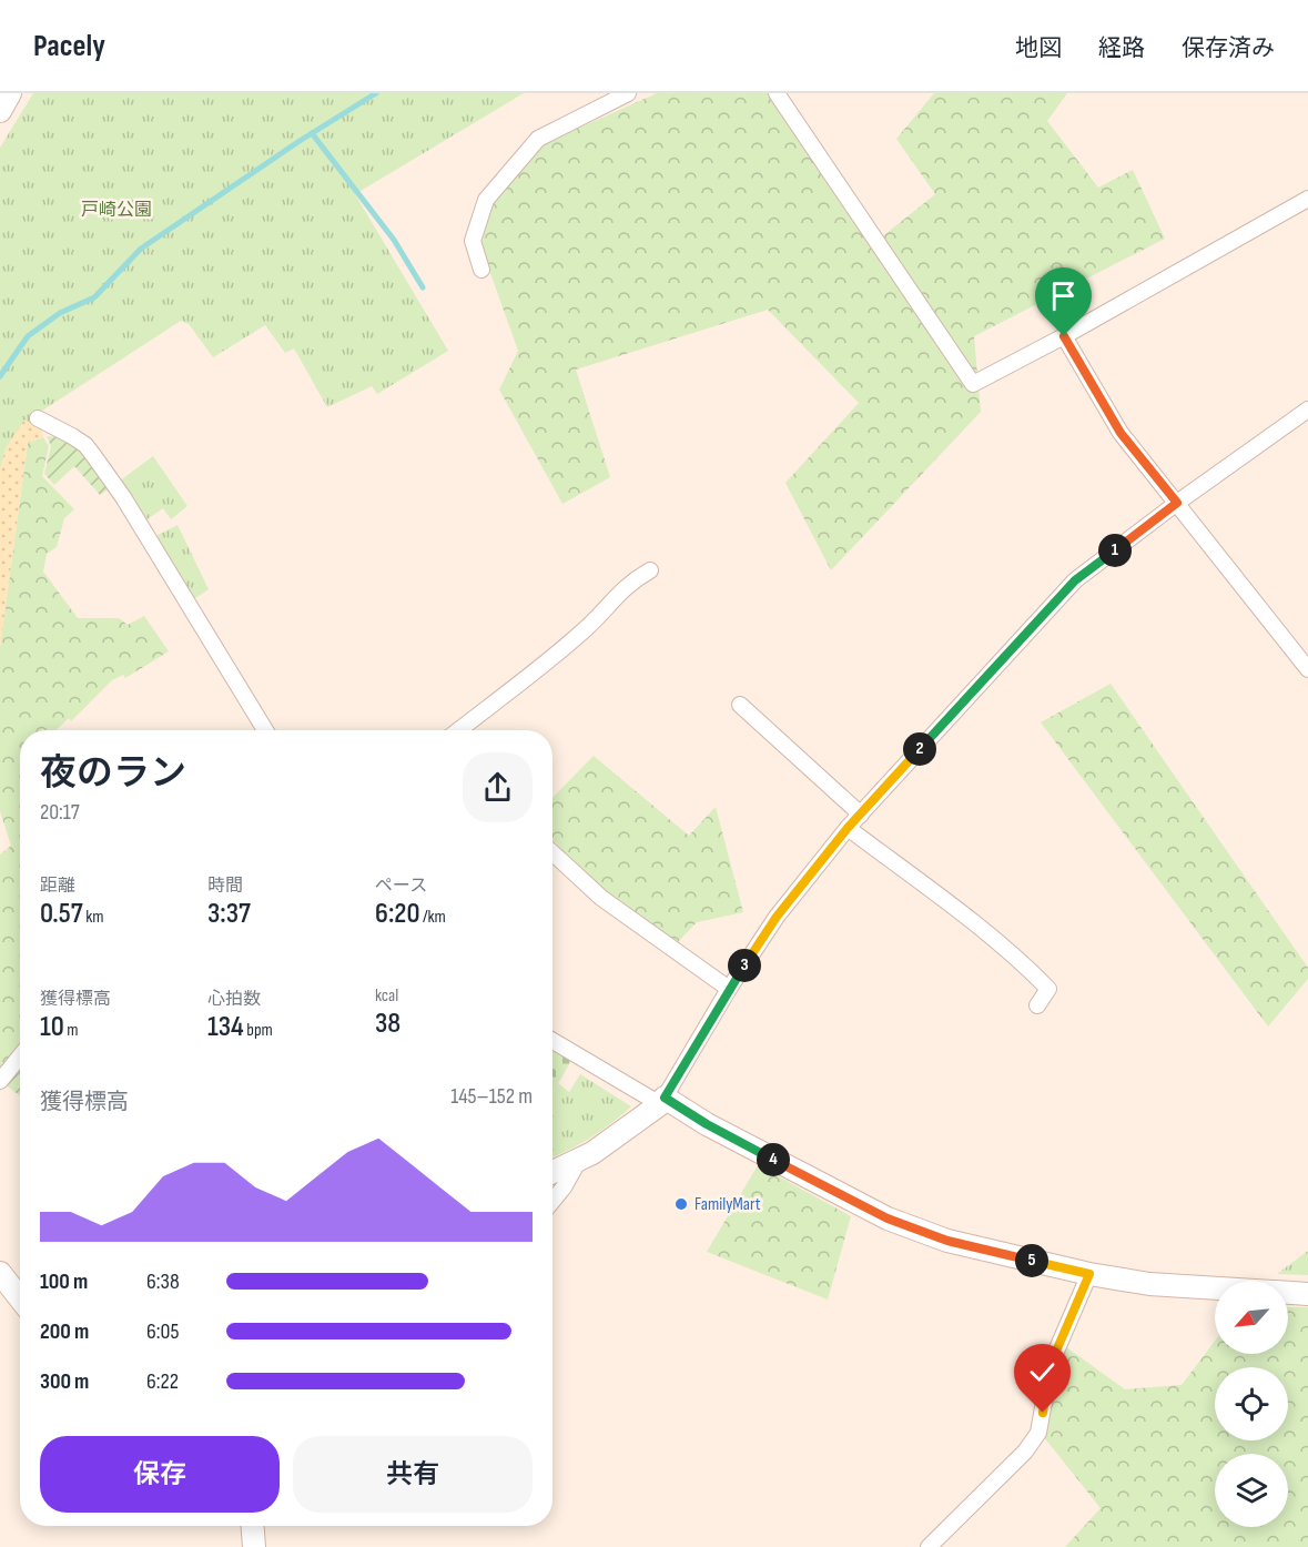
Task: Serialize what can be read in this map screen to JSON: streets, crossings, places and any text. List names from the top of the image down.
{
  "parks": ["戸崎公園"],
  "places": ["FamilyMart"],
  "north": "bottom left",
  "page": {
    "header": "Pacely",
    "nav": ["地図", "経路", "保存済み"],
    "pins": [
      "1",
      "2",
      "3",
      "4",
      "5"
    ],
    "heading": ["夜のラン", "20:17"],
    "stats": [
      ["距離", "0.57 km"],
      ["時間", "3:37"],
      ["ペース", "6:20 /km"],
      ["獲得標高", "10 m"],
      ["心拍数", "134 bpm"],
      ["kcal", "38"]
    ],
    "chart": ["獲得標高", "145–152 m"],
    "list": [
      {
        "name": "100 m",
        "note": "6:38"
      },
      {
        "name": "200 m",
        "note": "6:05"
      },
      {
        "name": "300 m",
        "note": "6:22"
      }
    ],
    "buttons": ["保存", "共有"]
  }
}
